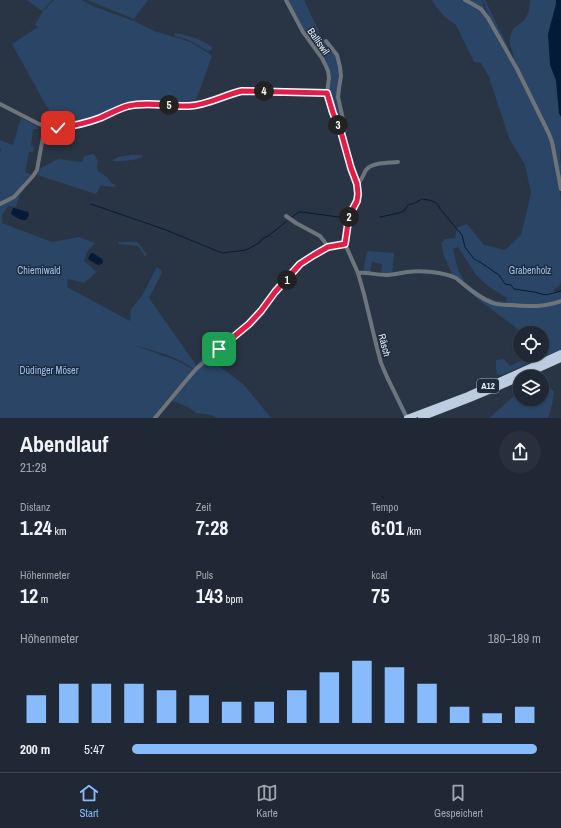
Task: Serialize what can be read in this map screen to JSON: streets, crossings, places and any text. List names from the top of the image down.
{
  "streets": {
    "highway": ["A12"],
    "street": ["Balliswil", "Räsch"]
  },
  "crossings": [
    ["Räsch", "A12"]
  ],
  "parks": ["Chiemiwald", "Grabenholz", "Düdinger Möser"],
  "page": {
    "pins": [
      "4",
      "5",
      "3",
      "2",
      "1"
    ],
    "heading": ["Abendlauf", "21:28"],
    "stats": [
      ["Distanz", "1.24 km"],
      ["Zeit", "7:28"],
      ["Tempo", "6:01 /km"],
      ["Höhenmeter", "12 m"],
      ["Puls", "143 bpm"],
      ["kcal", "75"]
    ],
    "chart": ["Höhenmeter", "180–189 m"],
    "list": [
      {
        "name": "200 m",
        "note": "5:47"
      }
    ],
    "tabs": ["Start", "Karte", "Gespeichert"]
  }
}
